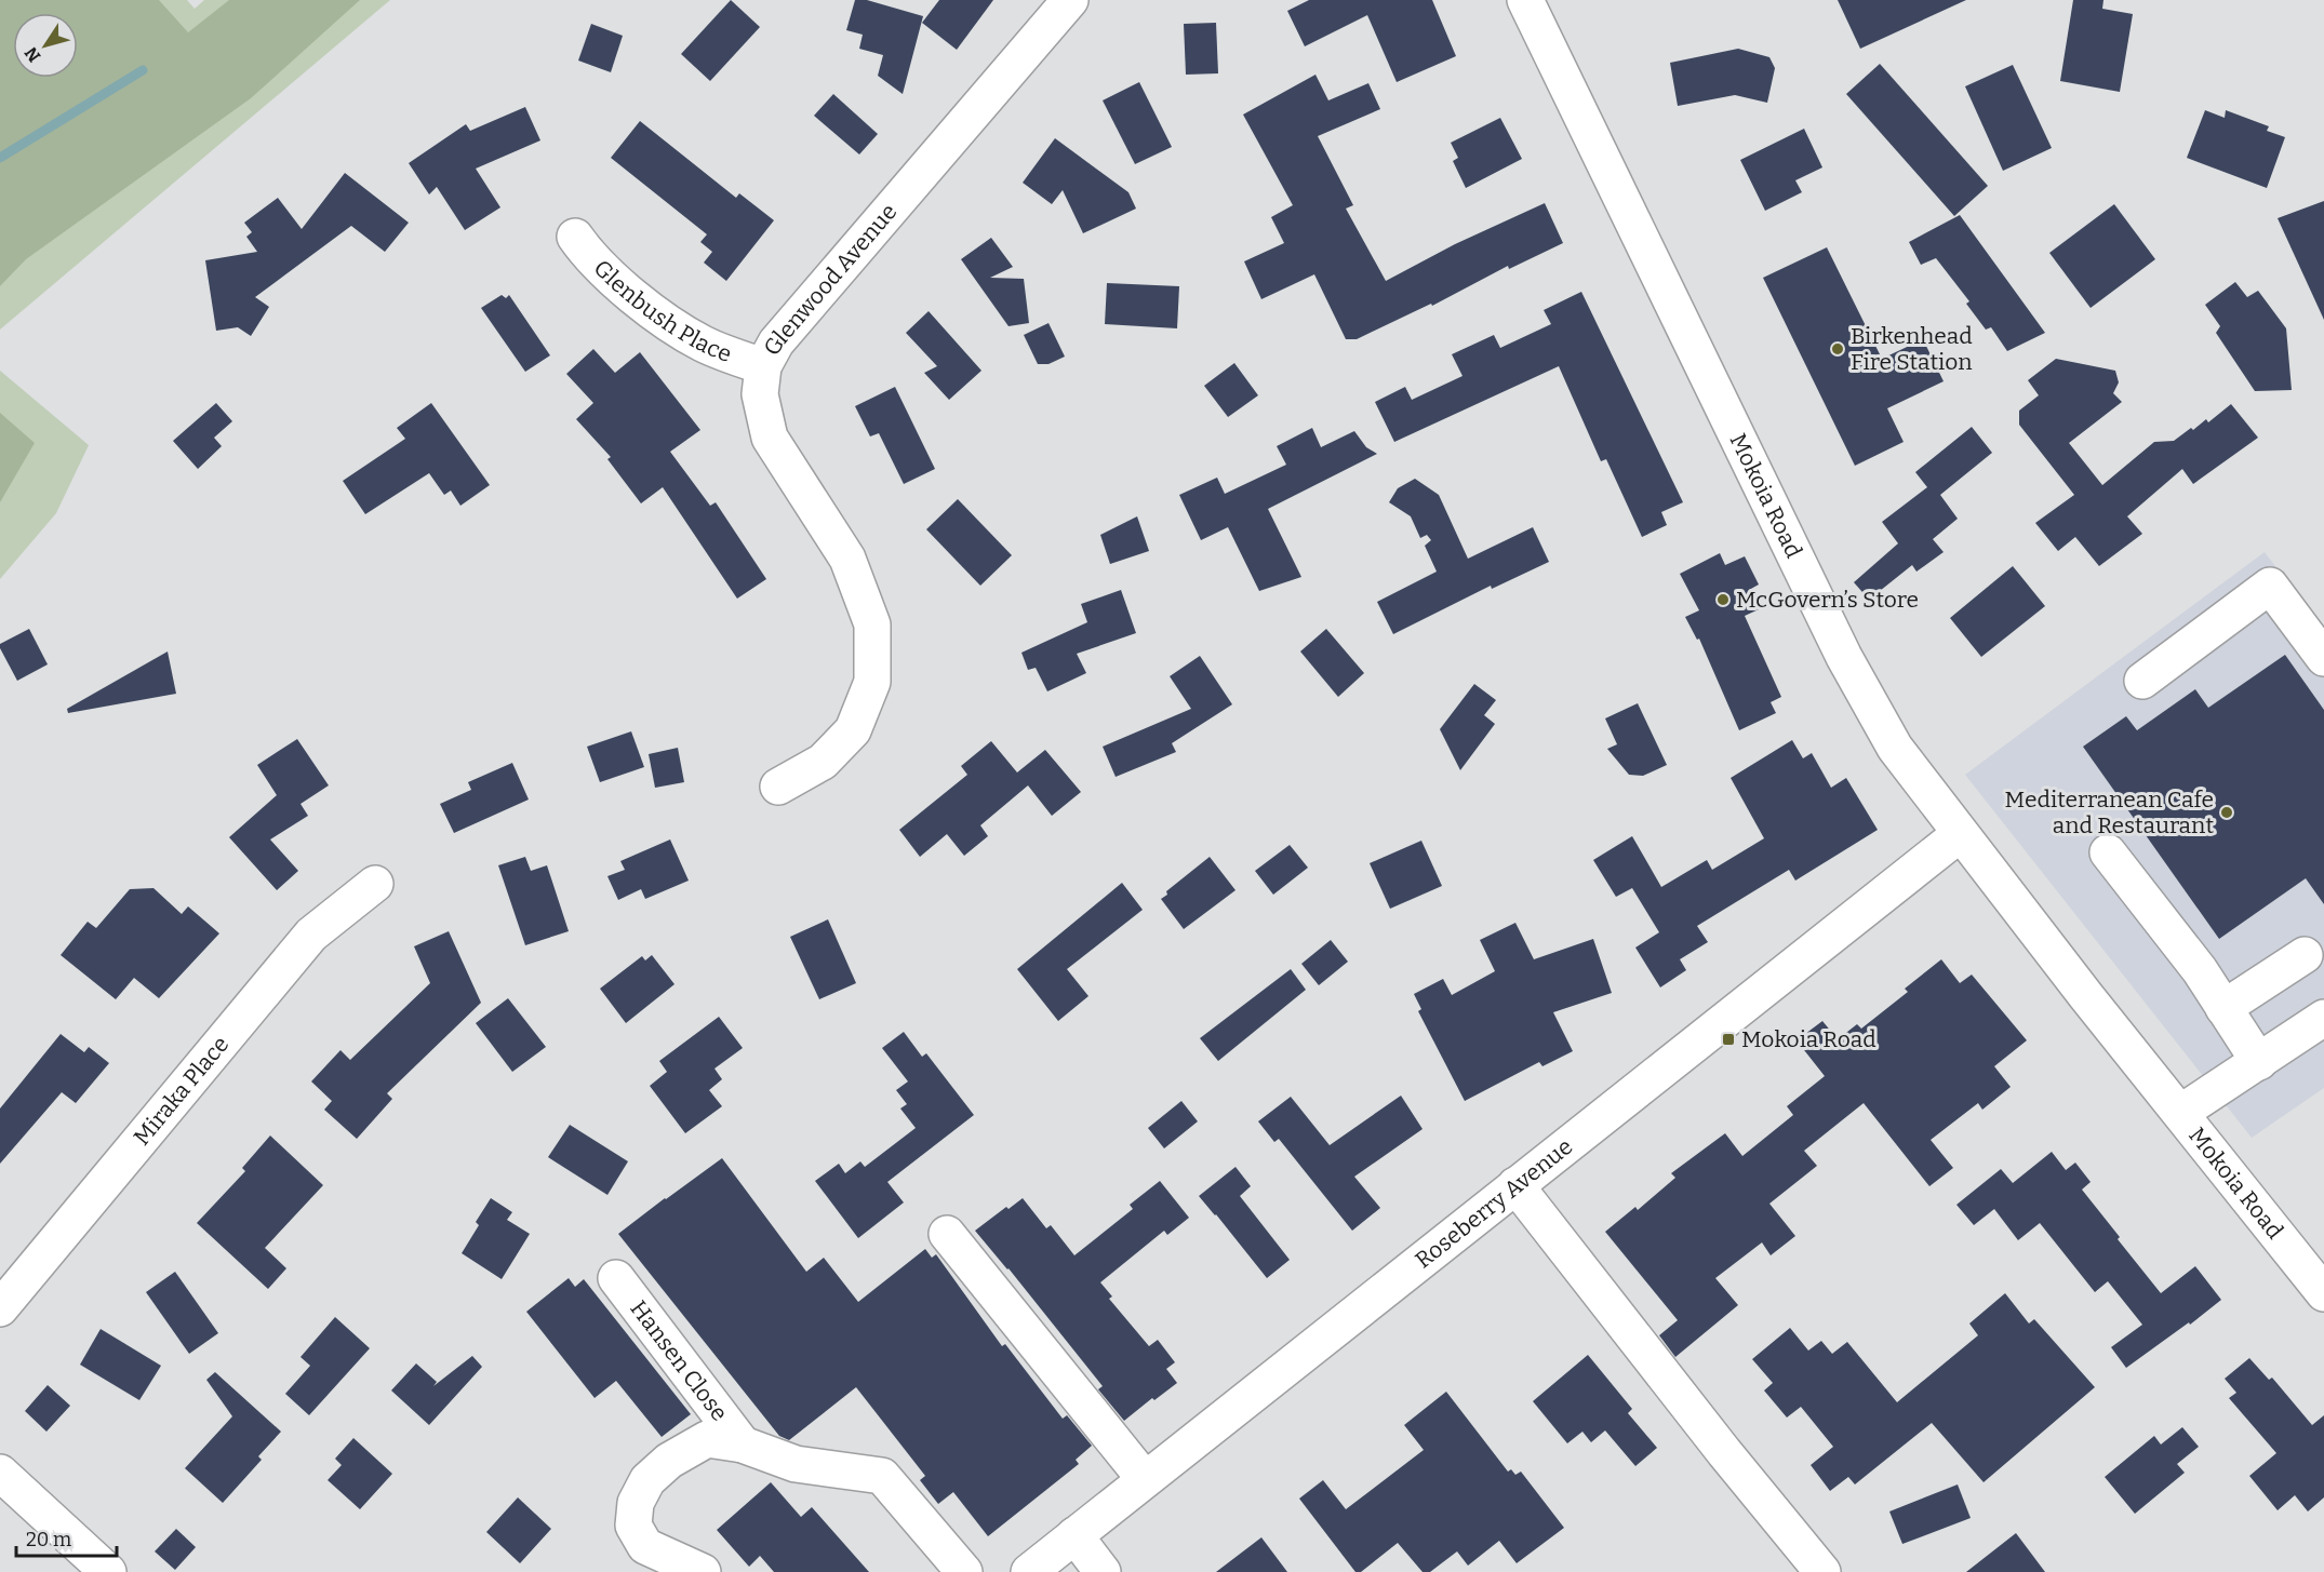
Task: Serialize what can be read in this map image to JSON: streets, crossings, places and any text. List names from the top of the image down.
{
  "streets": {
    "street": [
      "Glenwood Avenue",
      "Glenbush Place",
      "Mokoia Road",
      "Miraka Place",
      "Roseberry Avenue",
      "Hansen Close"
    ]
  },
  "crossings": [
    ["Glenwood Avenue", "Glenbush Place"],
    ["Mokoia Road", "Roseberry Avenue"]
  ],
  "places": {
    "other": ["Birkenhead Fire Station", "McGovern’s Store", "Mediterranean Cafe and Restaurant"],
    "transit": ["Mokoia Road"]
  },
  "scale_bar": "20 m",
  "north": "bottom left"
}
